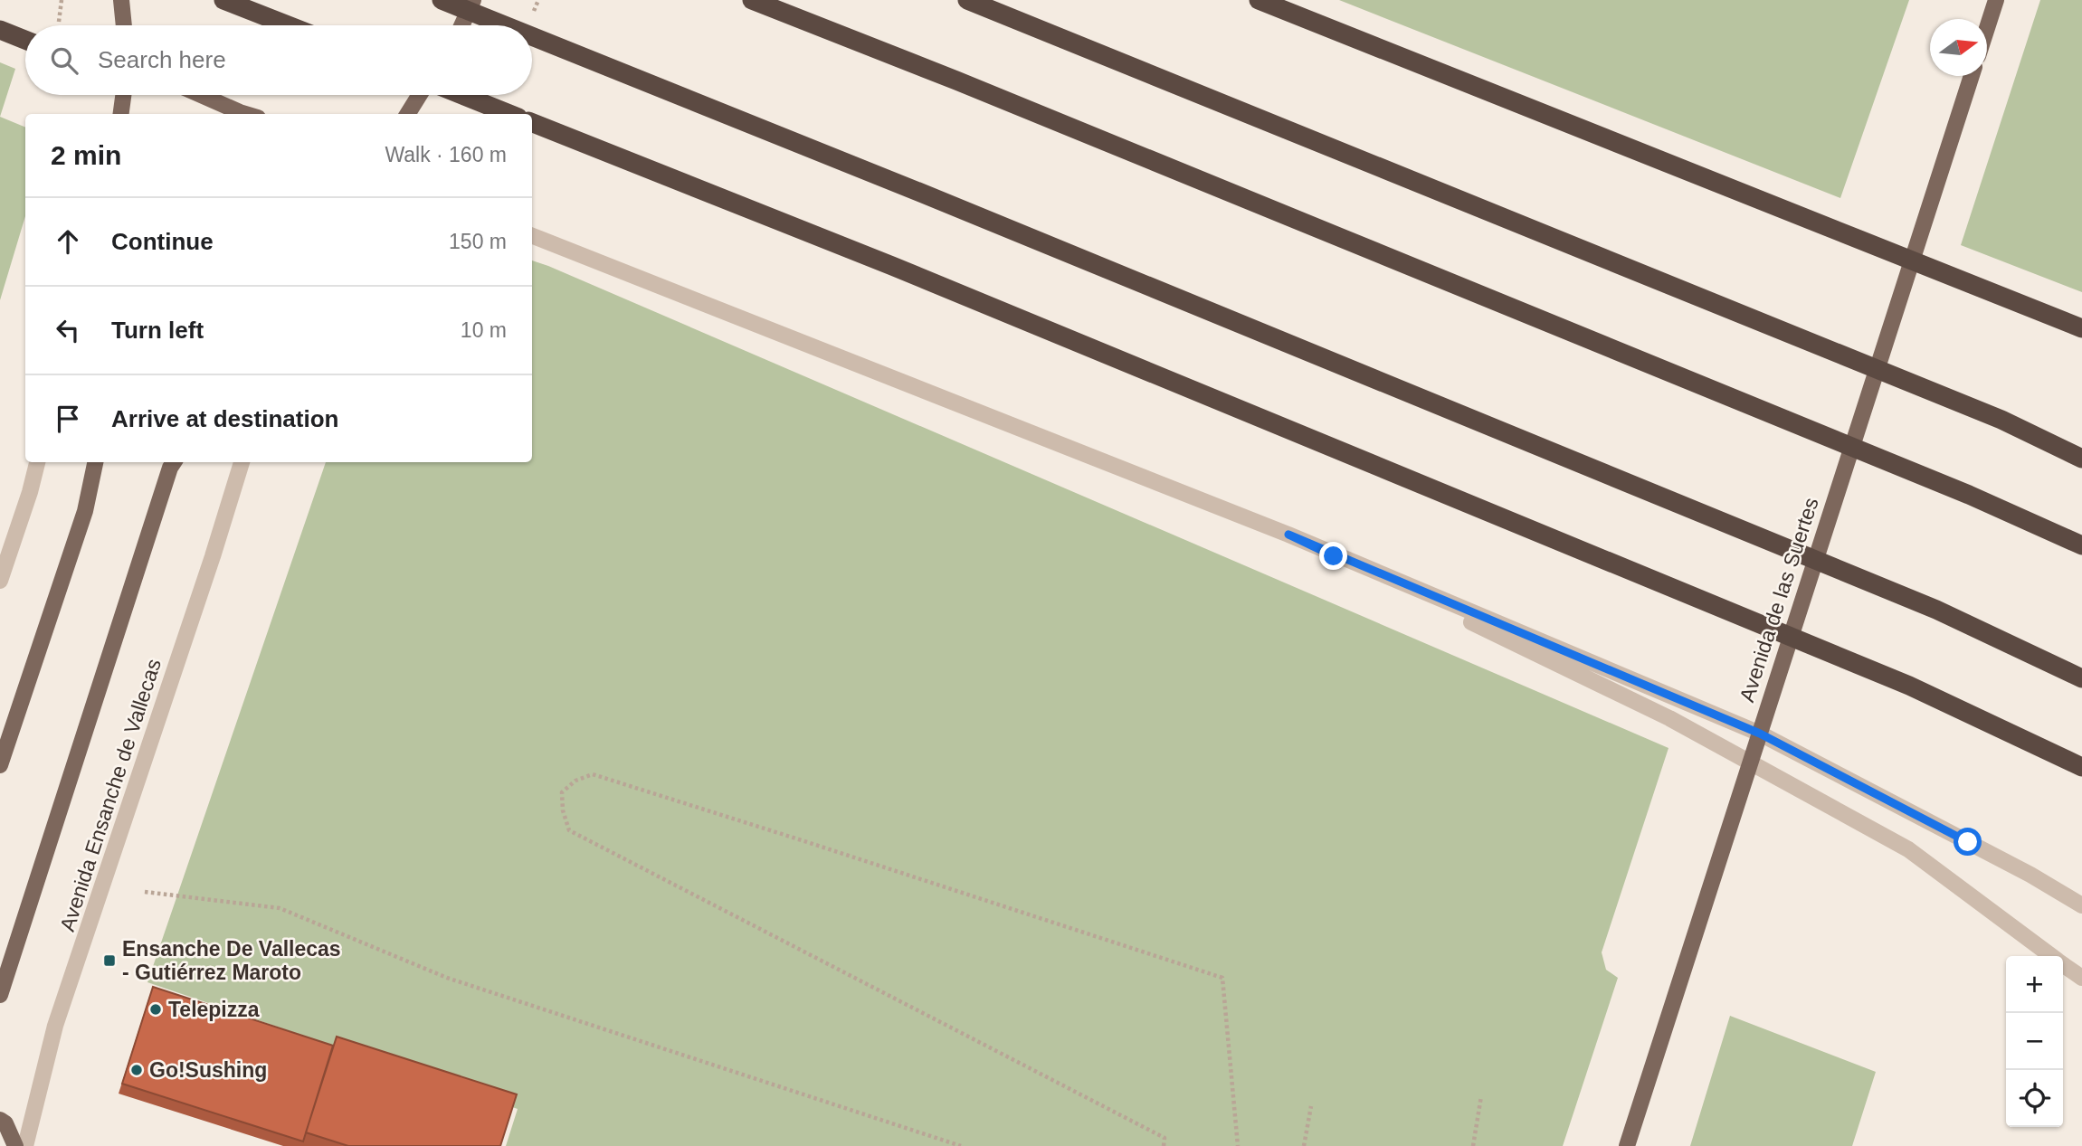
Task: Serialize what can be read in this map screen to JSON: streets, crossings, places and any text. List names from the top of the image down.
{
  "streets": {
    "main road": ["Avenida de las Suertes"],
    "street": ["Avenida Ensanche de Vallecas"]
  },
  "places": {
    "transit": ["Ensanche De Vallecas - Gutiérrez Maroto"],
    "other": ["Telepizza", "Go!Sushing"]
  },
  "north": "right",
  "page": {
    "search": "Search here",
    "heading": ["2 min", "Walk · 160 m"],
    "list": [
      ["Continue", "150 m"],
      ["Turn left", "10 m"],
      "Arrive at destination"
    ],
    "map_buttons": ["+", "−"]
  }
}
